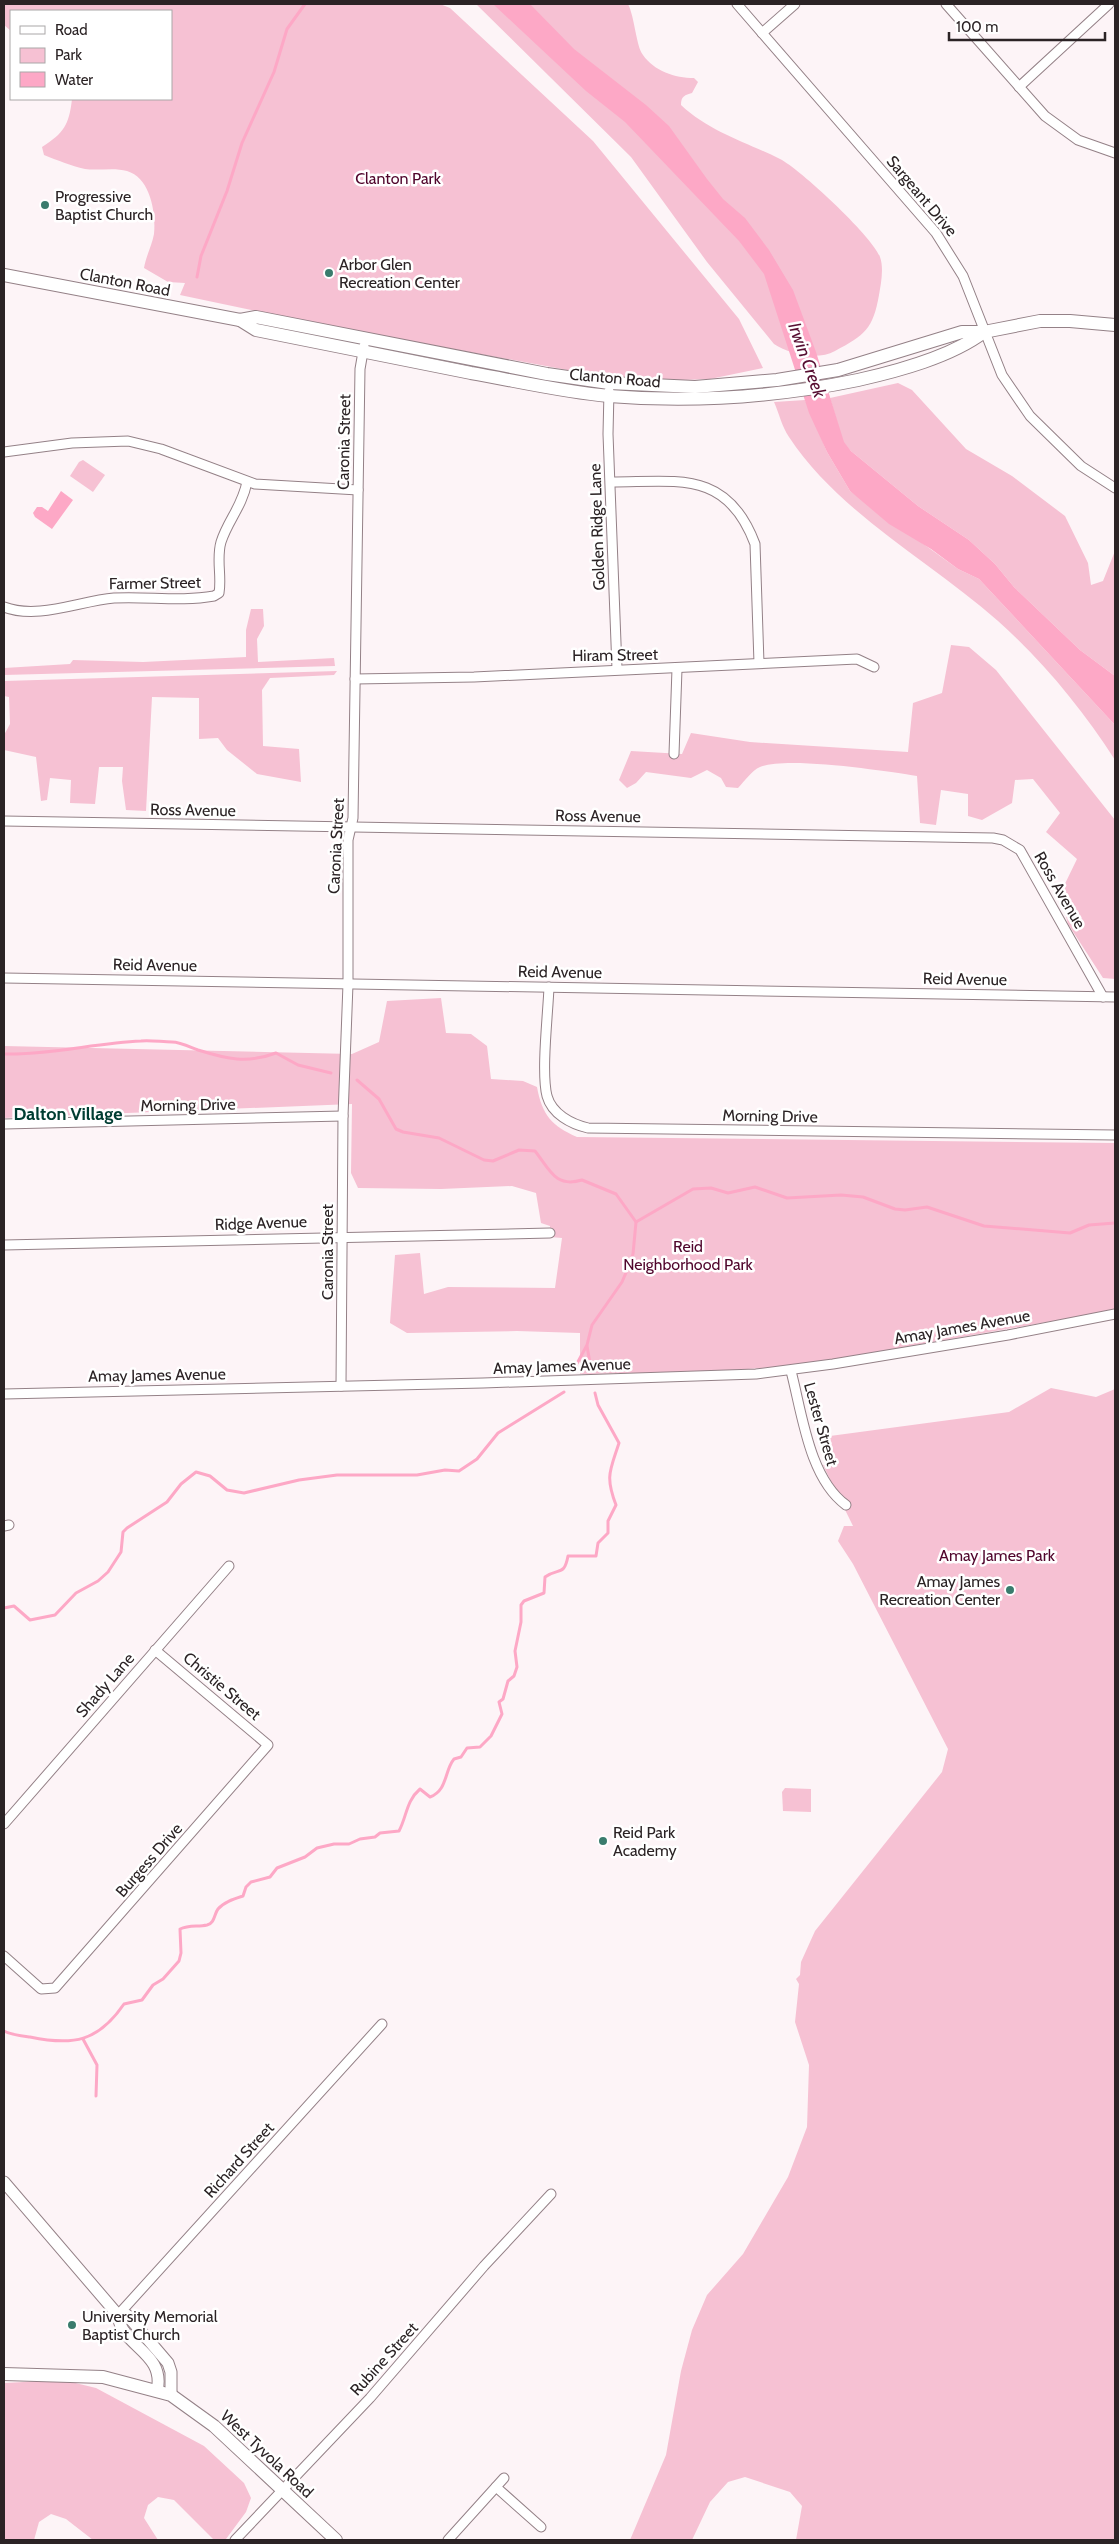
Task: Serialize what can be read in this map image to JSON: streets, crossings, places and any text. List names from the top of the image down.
{
  "streets": {
    "main road": ["Clanton Road", "West Tyvola Road"],
    "street": [
      "Sargeant Drive",
      "Caronia Street",
      "Golden Ridge Lane",
      "Farmer Street",
      "Hiram Street",
      "Ross Avenue",
      "Reid Avenue",
      "Morning Drive",
      "Ridge Avenue",
      "Amay James Avenue",
      "Lester Street",
      "Shady Lane",
      "Christie Street",
      "Burgess Drive",
      "Richard Street",
      "Rubine Street"
    ]
  },
  "crossings": [
    ["Sargeant Drive", "Clanton Road"],
    ["Clanton Road", "Caronia Street"],
    ["Clanton Road", "Golden Ridge Lane"],
    ["Caronia Street", "Hiram Street"],
    ["Caronia Street", "Ross Avenue"],
    ["Caronia Street", "Reid Avenue"],
    ["Caronia Street", "Morning Drive"],
    ["Caronia Street", "Ridge Avenue"],
    ["Caronia Street", "Amay James Avenue"],
    ["Golden Ridge Lane", "Hiram Street"],
    ["Ross Avenue", "Reid Avenue"],
    ["Reid Avenue", "Morning Drive"],
    ["Amay James Avenue", "Lester Street"],
    ["Shady Lane", "Christie Street"],
    ["Christie Street", "Burgess Drive"],
    ["Rubine Street", "West Tyvola Road"]
  ],
  "districts": ["Dalton Village"],
  "water": ["Irwin Creek"],
  "parks": ["Clanton Park", "Reid Neighborhood Park", "Amay James Park"],
  "places": [
    "Progressive Baptist Church",
    "Arbor Glen Recreation Center",
    "Amay James Recreation Center",
    "Reid Park Academy",
    "University Memorial Baptist Church"
  ],
  "legend": ["Road", "Park", "Water"],
  "scale_bar": "100 m"
}
